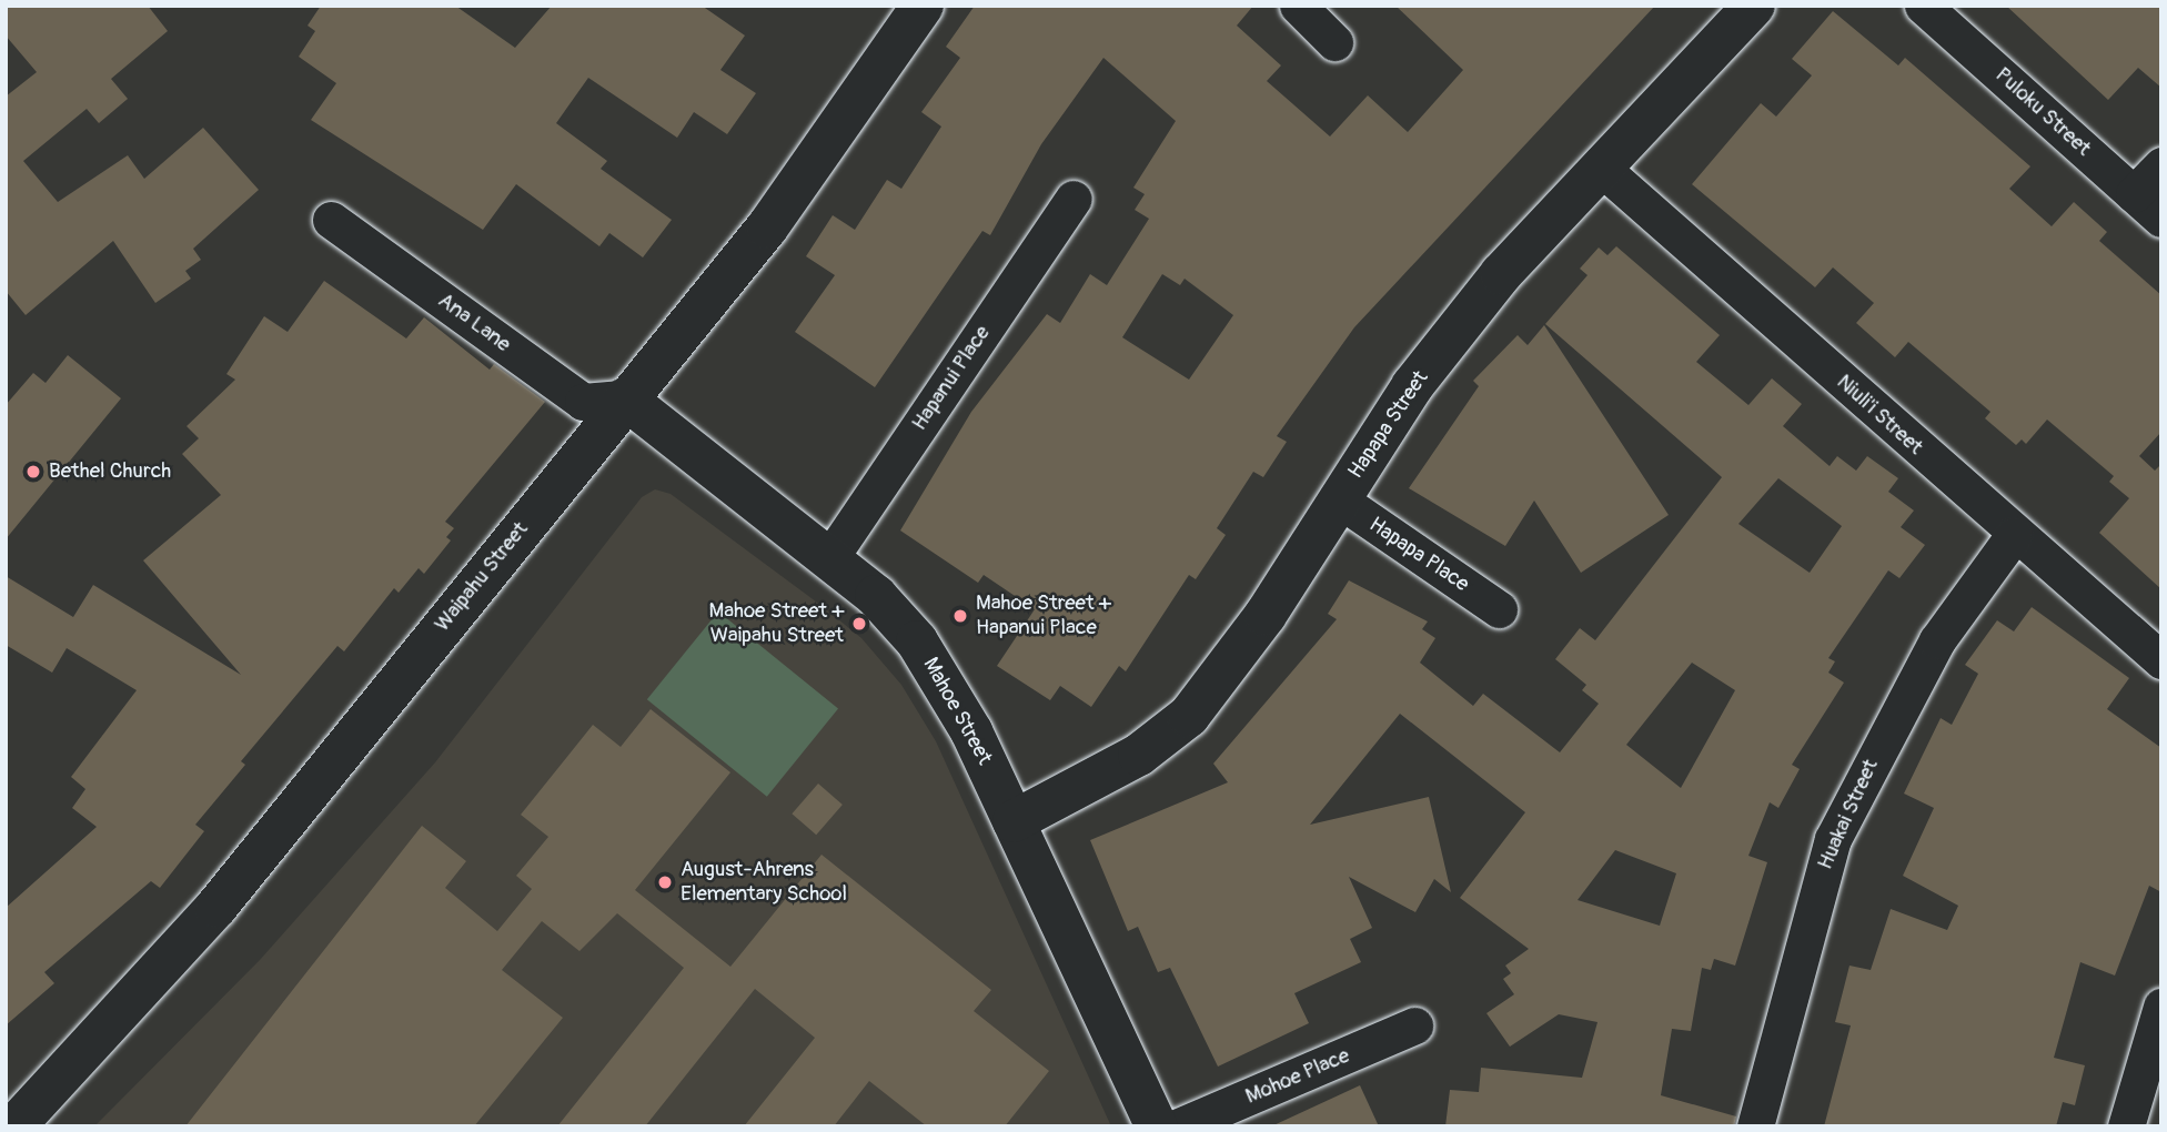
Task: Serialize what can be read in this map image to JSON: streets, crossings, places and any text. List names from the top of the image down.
{
  "streets": {
    "street": [
      "Puloku Street",
      "Ana Lane",
      "Hapanui Place",
      "Niuli'i Street",
      "Hapapa Street",
      "Hapapa Place",
      "Waipahu Street",
      "Mahoe Street",
      "Huakai Street",
      "Mohoe Place"
    ]
  },
  "crossings": [
    ["Ana Lane", "Waipahu Street"],
    ["Ana Lane", "Mahoe Street"],
    ["Hapanui Place", "Mahoe Street"],
    ["Niuli'i Street", "Hapapa Street"],
    ["Niuli'i Street", "Huakai Street"],
    ["Hapapa Street", "Hapapa Place"],
    ["Hapapa Street", "Mahoe Street"],
    ["Waipahu Street", "Mahoe Street"]
  ],
  "places": [
    "Bethel Church",
    "Mahoe Street + Hapanui Place",
    "Mahoe Street + Waipahu Street",
    "August-Ahrens Elementary School"
  ]
}
